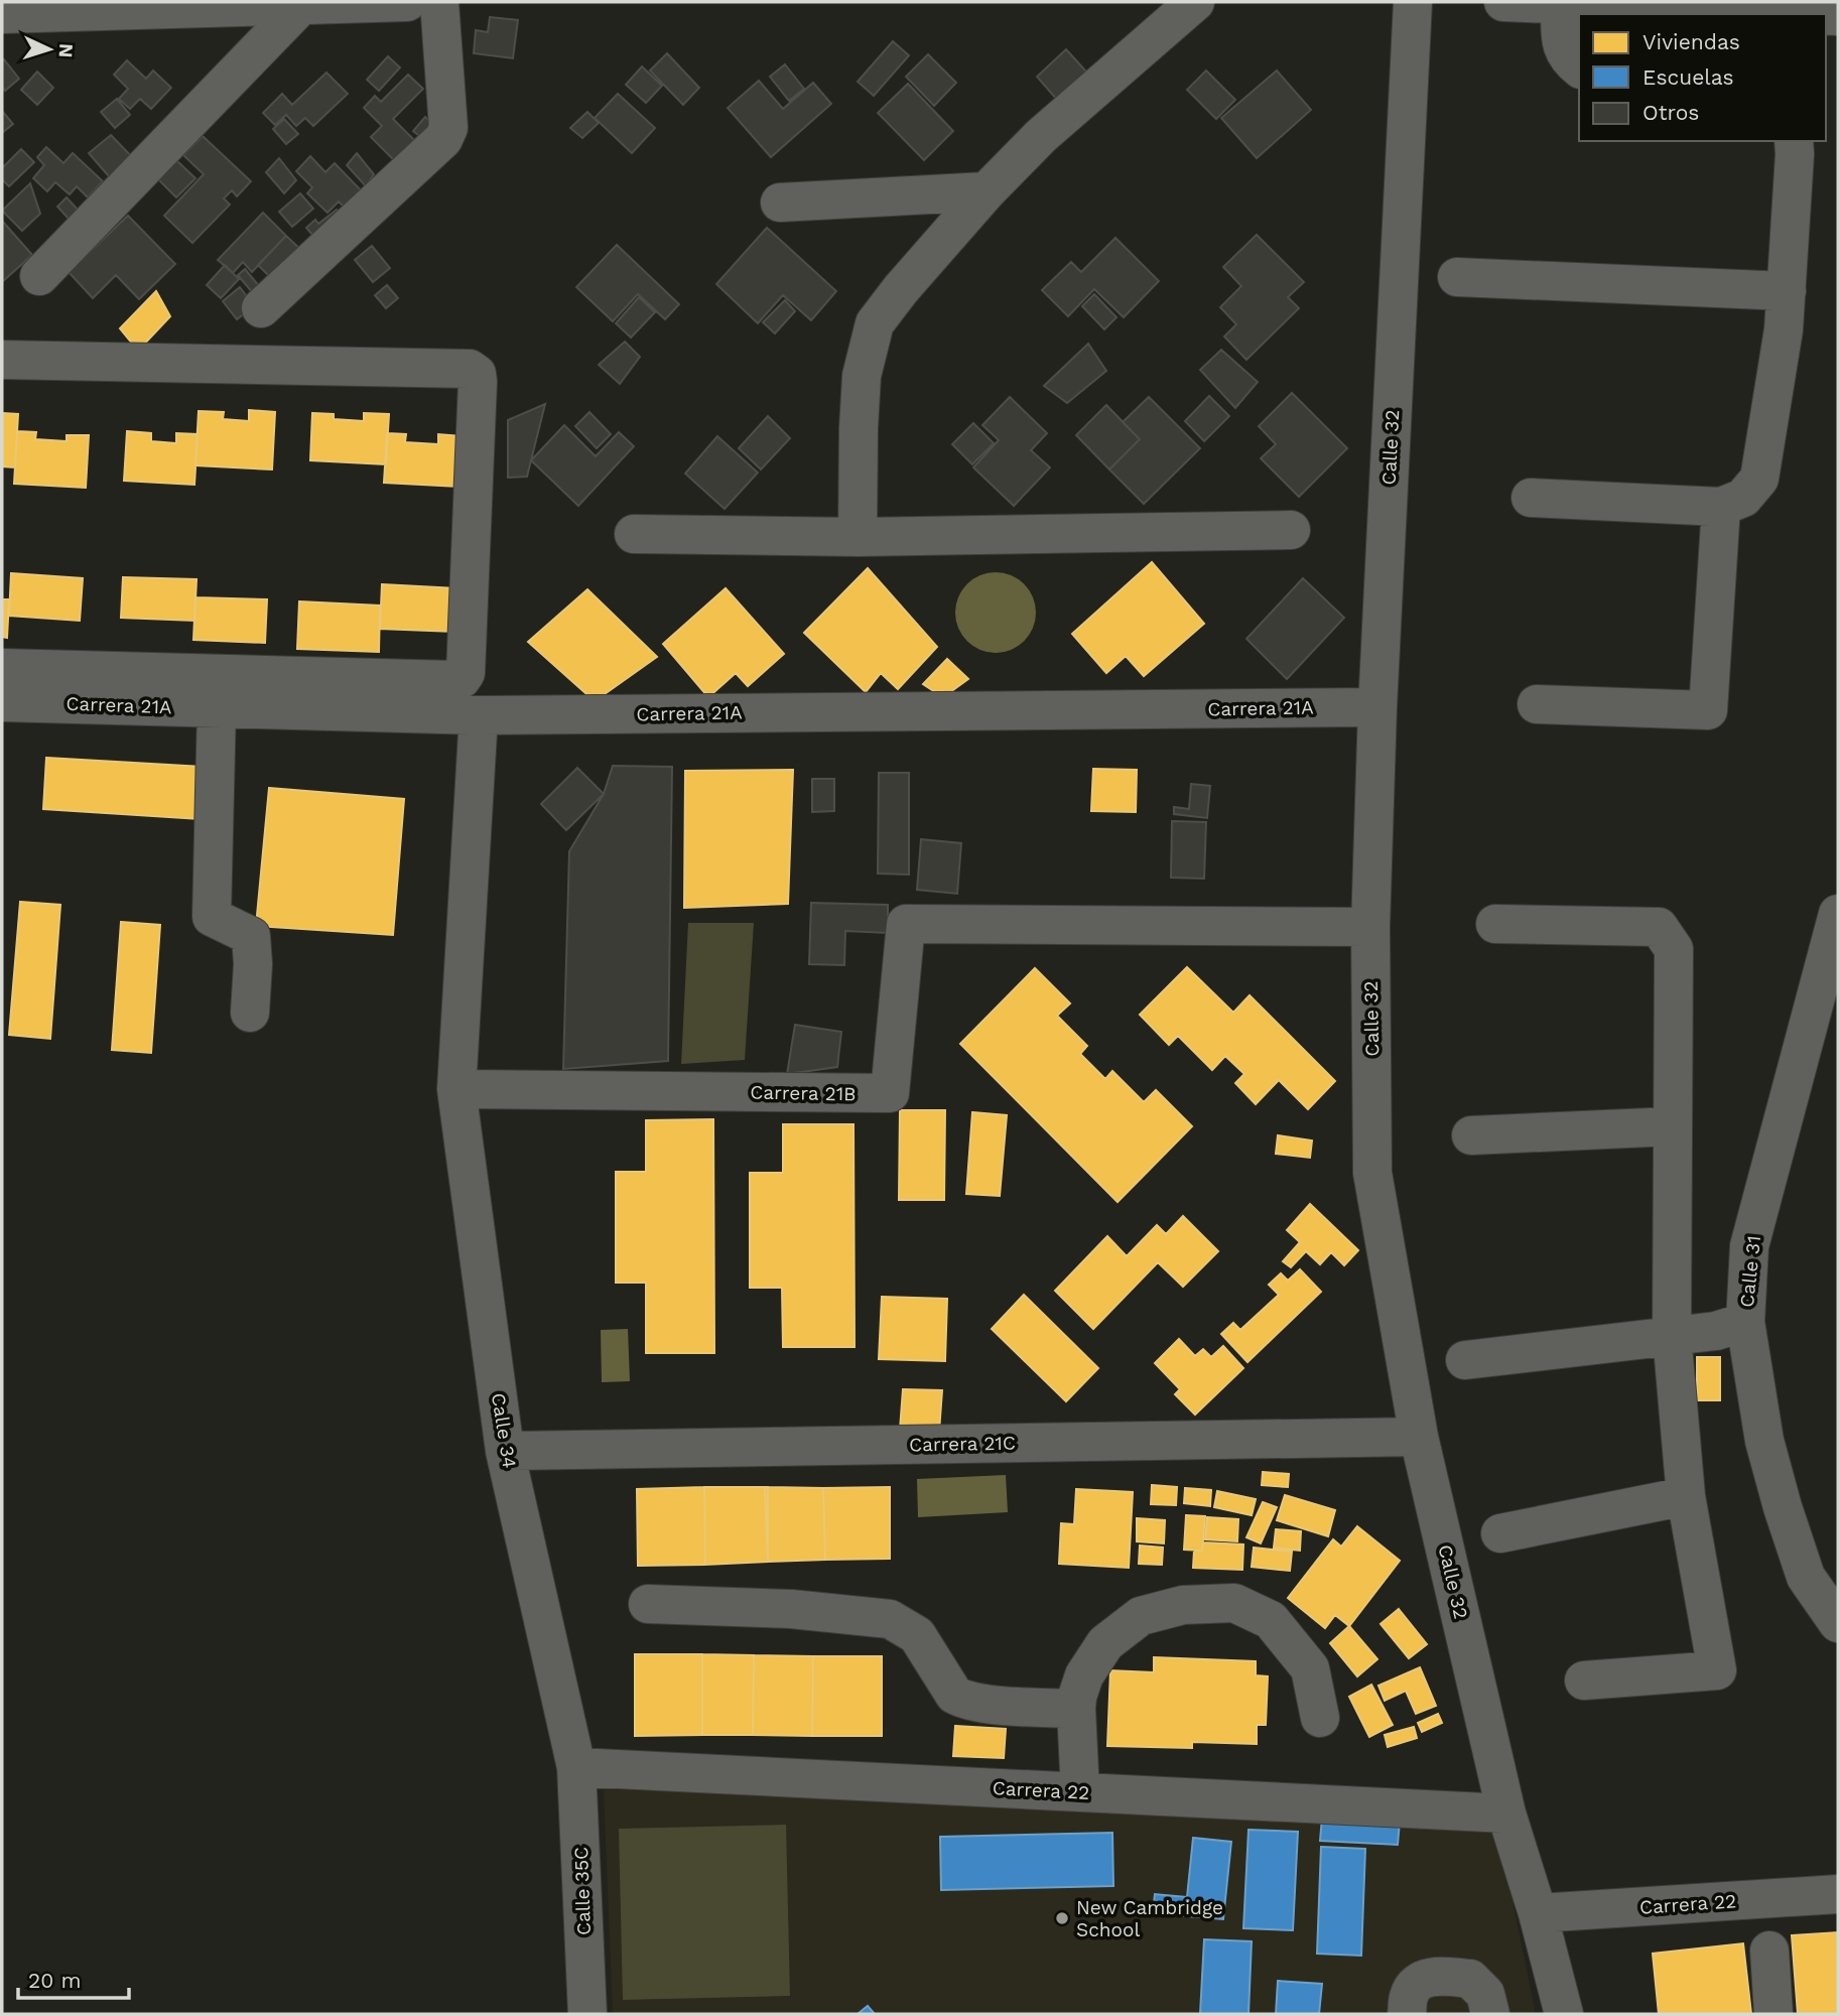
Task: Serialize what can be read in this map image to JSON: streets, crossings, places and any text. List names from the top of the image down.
{
  "streets": {
    "street": [
      "Calle 32",
      "Carrera 21A",
      "Carrera 21B",
      "Calle 31",
      "Calle 34",
      "Carrera 21C",
      "Carrera 22",
      "Calle 35C"
    ]
  },
  "crossings": [
    ["Calle 32", "Carrera 21A"],
    ["Calle 32", "Carrera 21B"],
    ["Calle 32", "Carrera 21C"],
    ["Calle 32", "Carrera 22"],
    ["Carrera 21B", "Calle 34"],
    ["Calle 34", "Carrera 21C"],
    ["Calle 34", "Carrera 22"],
    ["Calle 34", "Calle 35C"],
    ["Carrera 22", "Calle 35C"]
  ],
  "places": ["New Cambridge School"],
  "legend": ["Viviendas", "Escuelas", "Otros"],
  "scale_bar": "20 m",
  "north": "right"
}
